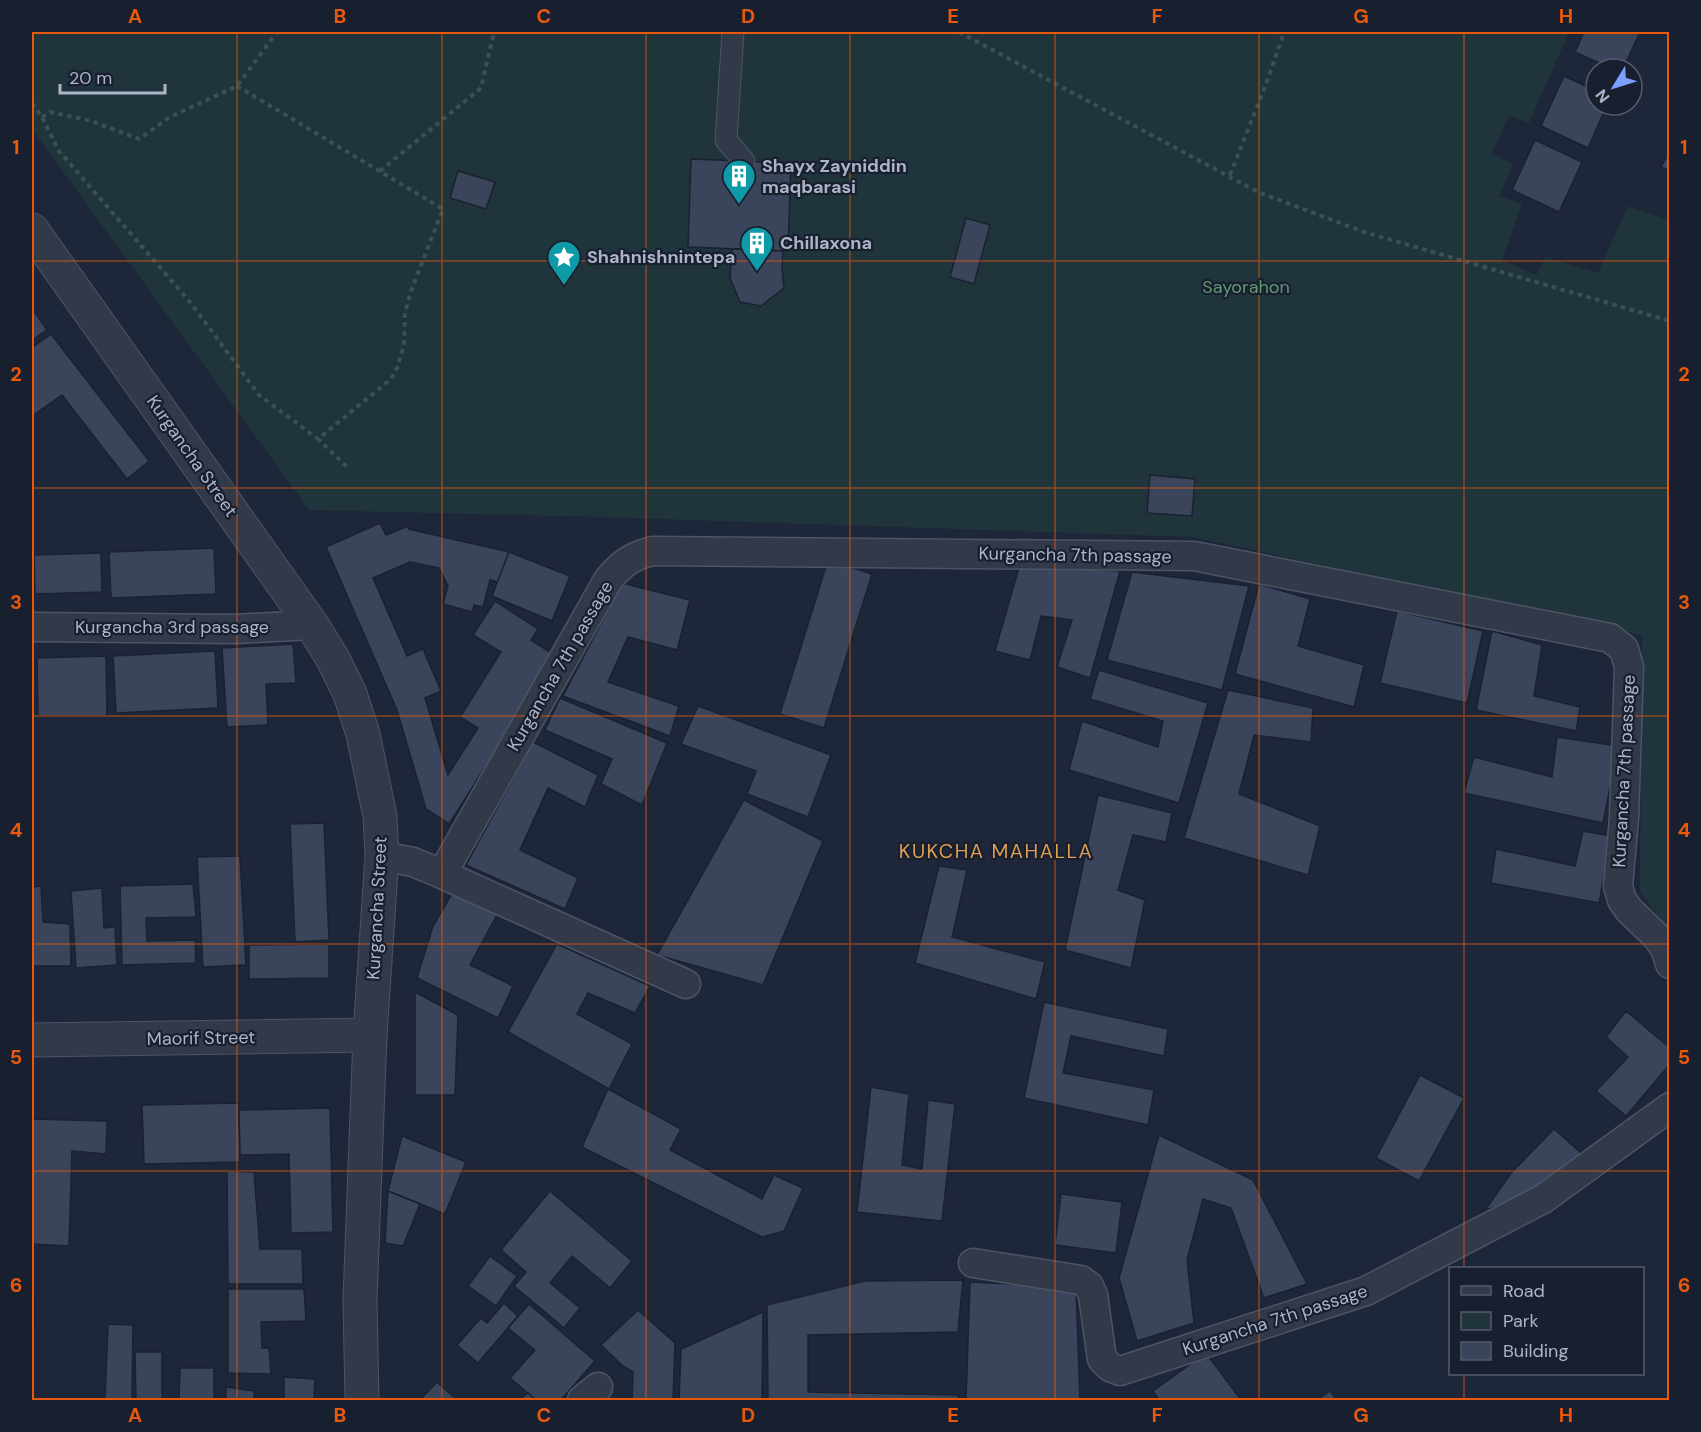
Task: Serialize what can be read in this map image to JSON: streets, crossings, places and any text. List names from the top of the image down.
{
  "streets": {
    "street": [
      "Kurgancha Street",
      "Kurgancha 7th passage",
      "Kurgancha 3rd passage",
      "Maorif Street"
    ]
  },
  "crossings": [
    ["Kurgancha Street", "Kurgancha 3rd passage"],
    ["Kurgancha Street", "Maorif Street"]
  ],
  "districts": ["KUKCHA MAHALLA"],
  "parks": ["Sayorahon"],
  "places": {
    "building": ["Shayx Zayniddin maqbarasi", "Chillaxona"],
    "place": ["Shahnishnintepa"]
  },
  "legend": ["Road", "Park", "Building"],
  "scale_bar": "20 m",
  "north": "bottom left",
  "grid": {
    "columns": [
      "A",
      "B",
      "C",
      "D",
      "E",
      "F",
      "G",
      "H"
    ],
    "rows": [
      "1",
      "2",
      "3",
      "4",
      "5",
      "6"
    ]
  }
}
